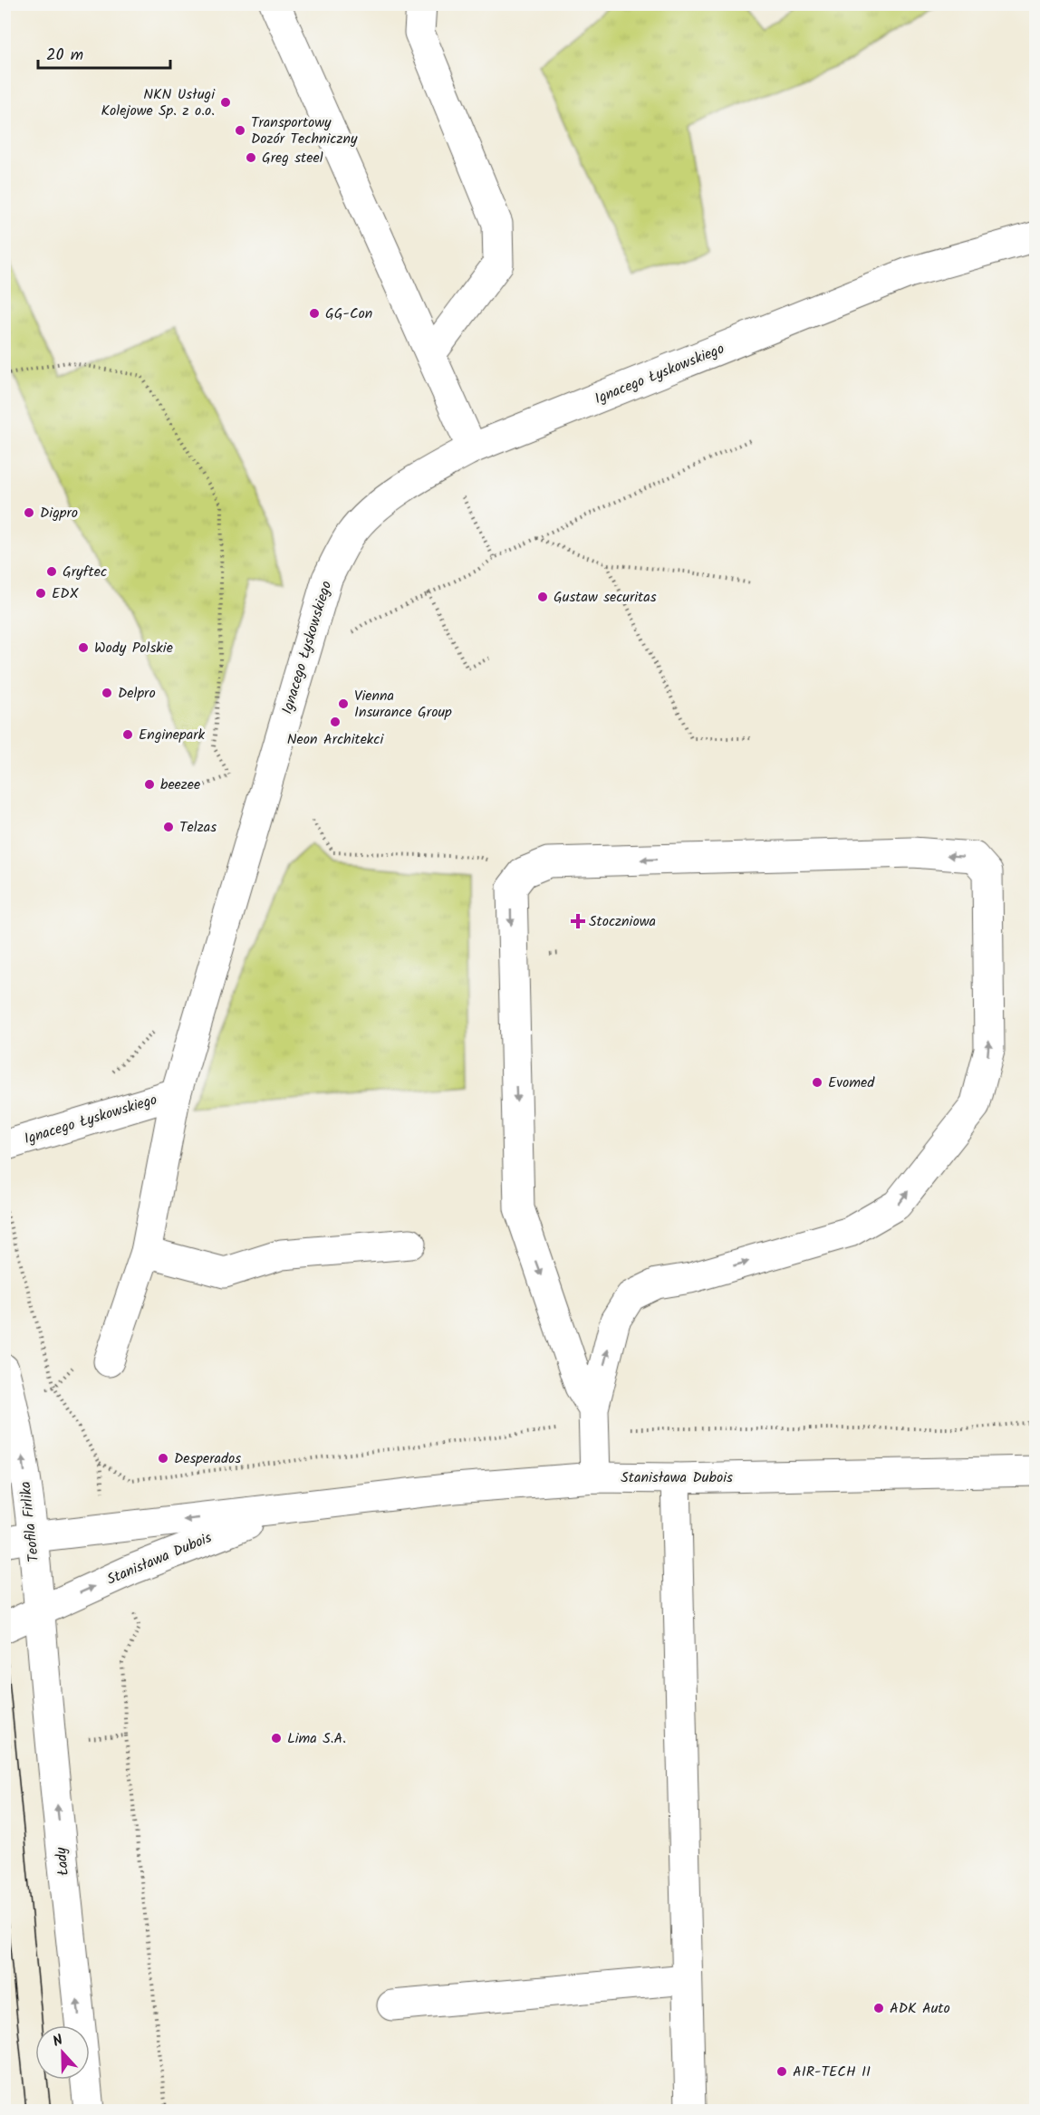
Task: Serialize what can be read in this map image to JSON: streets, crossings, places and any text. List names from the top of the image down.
{
  "streets": {
    "street": [
      "Ignacego Łyskowskiego",
      "Stanisława Dubois",
      "Teofila Firlika",
      "Łady"
    ]
  },
  "crossings": [
    ["Stanisława Dubois", "Teofila Firlika"],
    ["Stanisława Dubois", "Łady"],
    ["Teofila Firlika", "Łady"]
  ],
  "one_way": ["Teofila Firlika", "Łady"],
  "places": {
    "other": [
      "NKN Usługi Kolejowe Sp. z o.o.",
      "Transportowy Dozór Techniczny",
      "Greg steel",
      "GG-Con",
      "Digpro",
      "Gryftec",
      "EDX",
      "Gustaw securitas",
      "Wody Polskie",
      "Delpro",
      "Vienna Insurance Group",
      "Neon Architekci",
      "Enginepark",
      "beezee",
      "Telzas",
      "Evomed",
      "Desperados",
      "Lima S.A.",
      "ADK Auto",
      "AIR-TECH II"
    ],
    "health": ["Stoczniowa"]
  },
  "scale_bar": "20 m",
  "north": "top"
}
